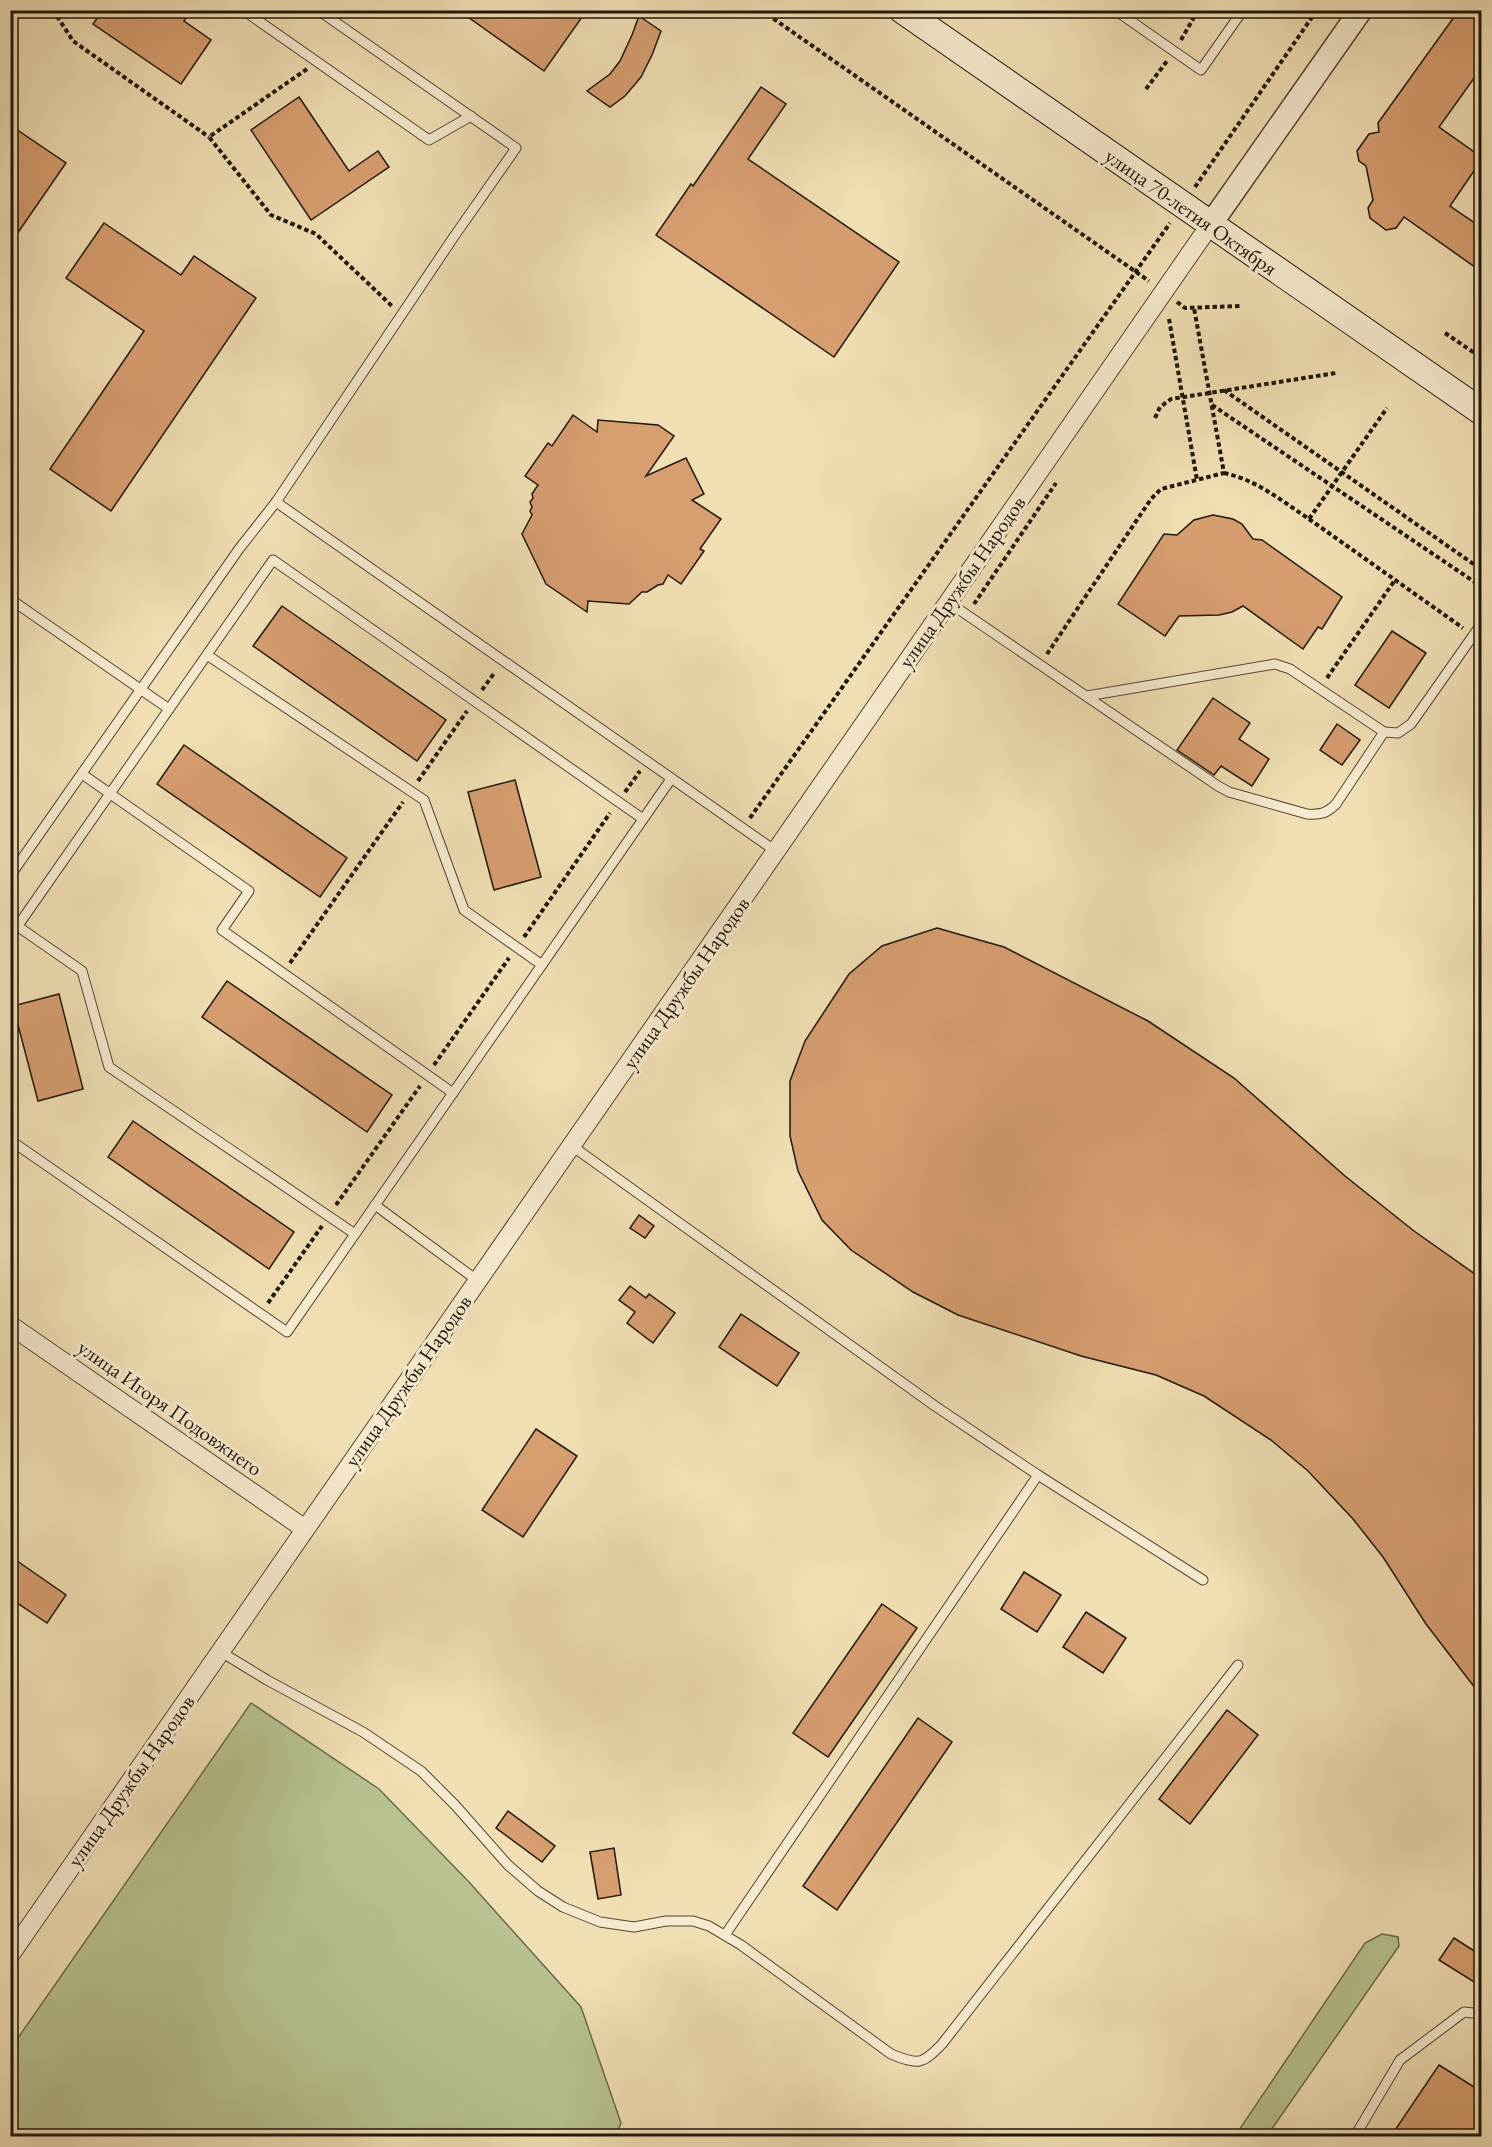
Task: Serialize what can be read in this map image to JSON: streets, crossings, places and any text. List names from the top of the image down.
{
  "streets": {
    "main road": ["улица 70-летия Октября"],
    "street": ["улица Дружбы Народов", "улица Игоря Подовжнего"]
  },
  "crossings": [
    ["улица 70-летия Октября", "улица Дружбы Народов"],
    ["улица Дружбы Народов", "улица Игоря Подовжнего"]
  ]
}
